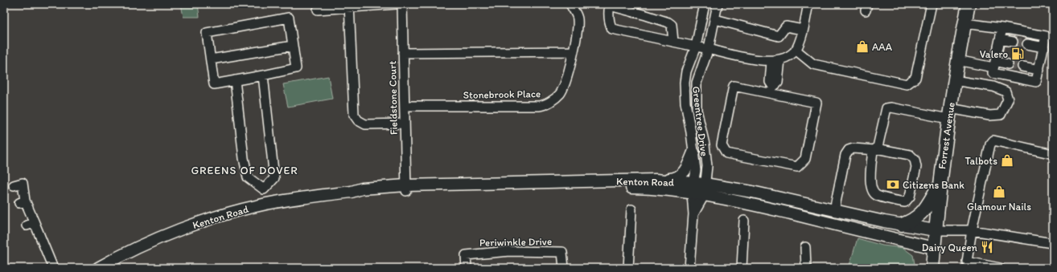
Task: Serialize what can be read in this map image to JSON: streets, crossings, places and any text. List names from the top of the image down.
{
  "streets": {
    "highway": ["Forrest Avenue"],
    "main road": ["Kenton Road"],
    "street": [
      "Stonebrook Place",
      "Fieldstone Court",
      "Greentree Drive",
      "Periwinkle Drive"
    ]
  },
  "crossings": [
    ["Stonebrook Place", "Fieldstone Court"],
    ["Fieldstone Court", "Kenton Road"],
    ["Greentree Drive", "Kenton Road"],
    ["Forrest Avenue", "Kenton Road"]
  ],
  "districts": ["GREENS OF DOVER"],
  "places": {
    "shop": ["AAA", "Talbots", "Glamour Nails"],
    "fuel station": ["Valero"],
    "bank": ["Citizens Bank"],
    "restaurant": ["Dairy Queen"]
  }
}
